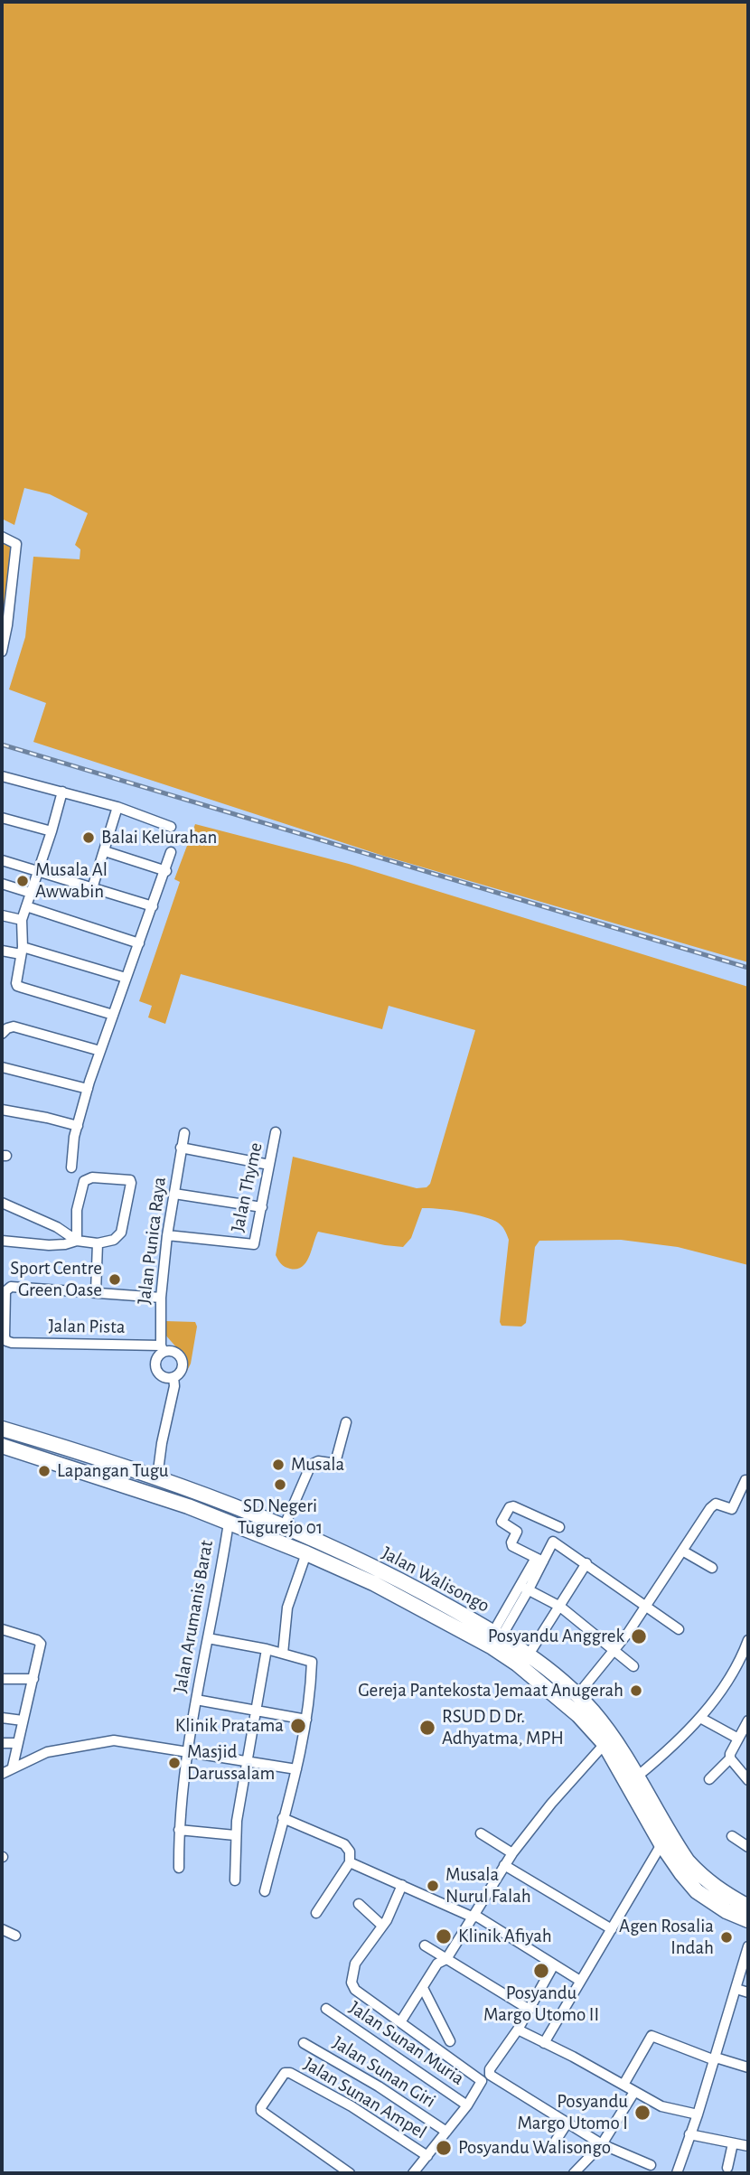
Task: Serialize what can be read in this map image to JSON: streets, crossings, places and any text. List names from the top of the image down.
{
  "streets": {
    "highway": ["Jalan Walisongo"],
    "street": [
      "Jalan Thyme",
      "Jalan Punica Raya",
      "Jalan Pista",
      "Jalan Arumanis Barat",
      "Jalan Sunan Muria",
      "Jalan Sunan Giri",
      "Jalan Sunan Ampel"
    ]
  },
  "crossings": [
    ["Jalan Thyme", "Jalan Punica Raya"],
    ["Jalan Punica Raya", "Jalan Pista"],
    ["Jalan Walisongo", "Jalan Arumanis Barat"]
  ],
  "places": [
    "Balai Kelurahan",
    "Musala Al Awwabin",
    "Sport Centre Green Oase",
    "Musala",
    "Lapangan Tugu",
    "SD Negeri Tugurejo 01",
    "Posyandu Anggrek",
    "Gereja Pantekosta Jemaat Anugerah",
    "Klinik Pratama",
    "RSUD D Dr. Adhyatma, MPH",
    "Masjid Darussalam",
    "Musala Nurul Falah",
    "Klinik Afiyah",
    "Agen Rosalia Indah",
    "Posyandu Margo Utomo II",
    "Posyandu Margo Utomo I",
    "Posyandu Walisongo"
  ]
}
